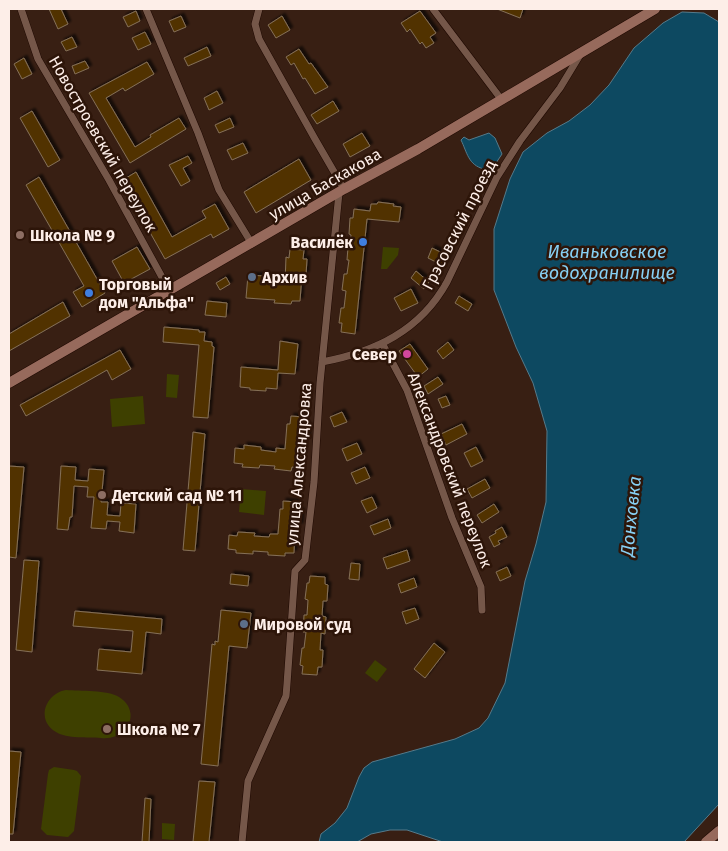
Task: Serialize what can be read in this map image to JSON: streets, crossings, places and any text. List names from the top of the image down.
{
  "streets": {
    "street": [
      "Новостроевский переулок",
      "улица Баскакова",
      "Грэсовский проезд",
      "улица Александровка",
      "Александровский переулок"
    ]
  },
  "crossings": [
    ["Новостроевский переулок", "улица Баскакова"],
    ["улица Баскакова", "Грэсовский проезд"],
    ["улица Баскакова", "улица Александровка"],
    ["Грэсовский проезд", "улица Александровка"],
    ["Грэсовский проезд", "Александровский переулок"]
  ],
  "water": ["Иваньковское водохранилище", "Донховка"],
  "places": [
    "Школа № 9",
    "Василёк",
    "Архив",
    "Торговый дом \"Альфа\"",
    "Север",
    "Детский сад № 11",
    "Мировой суд",
    "Школа № 7"
  ]
}
